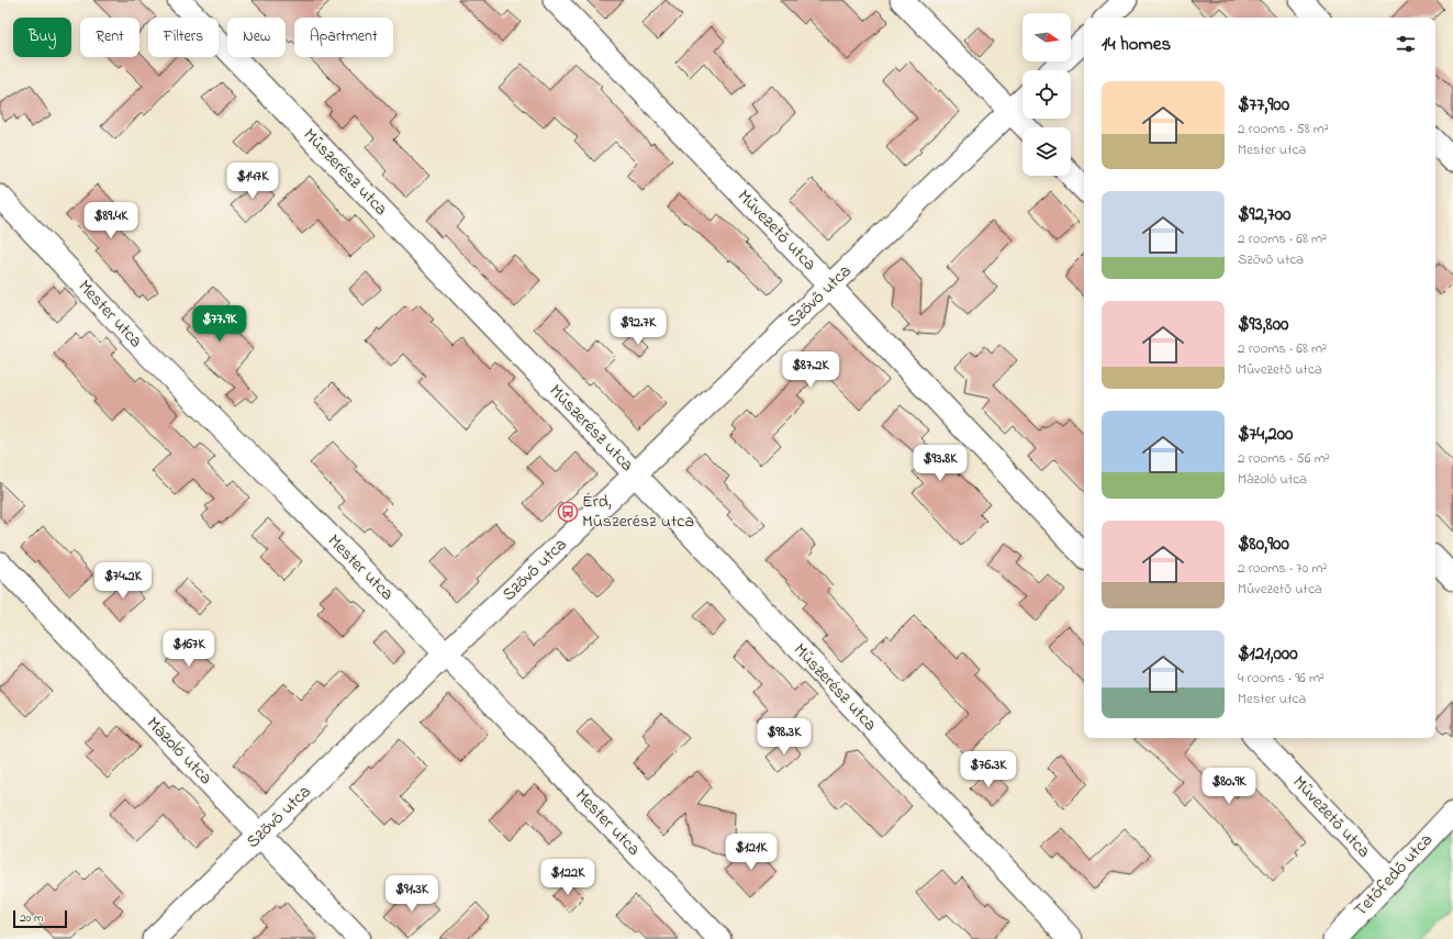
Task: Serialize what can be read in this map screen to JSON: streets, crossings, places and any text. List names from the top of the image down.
{
  "streets": {
    "street": [
      "Műszerész utca",
      "Művezető utca",
      "Szövő utca",
      "Mester utca",
      "Mázoló utca",
      "Tetőfedő utca"
    ]
  },
  "crossings": [
    ["Műszerész utca", "Szövő utca"],
    ["Művezető utca", "Szövő utca"],
    ["Művezető utca", "Tetőfedő utca"],
    ["Szövő utca", "Mester utca"],
    ["Szövő utca", "Mázoló utca"]
  ],
  "places": {
    "bus stop": ["Érd, Műszerész utca"]
  },
  "scale_bar": "20 m",
  "north": "right",
  "page": {
    "chip": [
      "Buy",
      "Rent",
      "Filters",
      "New",
      "Apartment"
    ],
    "heading": "14 homes",
    "list": [
      {
        "name": "$77,900",
        "note": "2 rooms · 58 m² · Mester utca"
      },
      {
        "name": "$92,700",
        "note": "2 rooms · 68 m² · Szövő utca"
      },
      {
        "name": "$93,800",
        "note": "2 rooms · 68 m² · Művezető utca"
      },
      {
        "name": "$74,200",
        "note": "2 rooms · 56 m² · Mázoló utca"
      },
      {
        "name": "$80,900",
        "note": "2 rooms · 70 m² · Művezető utca"
      },
      {
        "name": "$121,000",
        "note": "4 rooms · 96 m² · Mester utca"
      }
    ],
    "price": [
      "$147K",
      "$89.4K",
      "$77.9K",
      "$92.7K",
      "$87.2K",
      "$93.8K",
      "$74.2K",
      "$167K",
      "$98.3K",
      "$76.3K",
      "$80.9K",
      "$121K",
      "$122K",
      "$91.3K"
    ],
    "scale": "20 m"
  }
}
